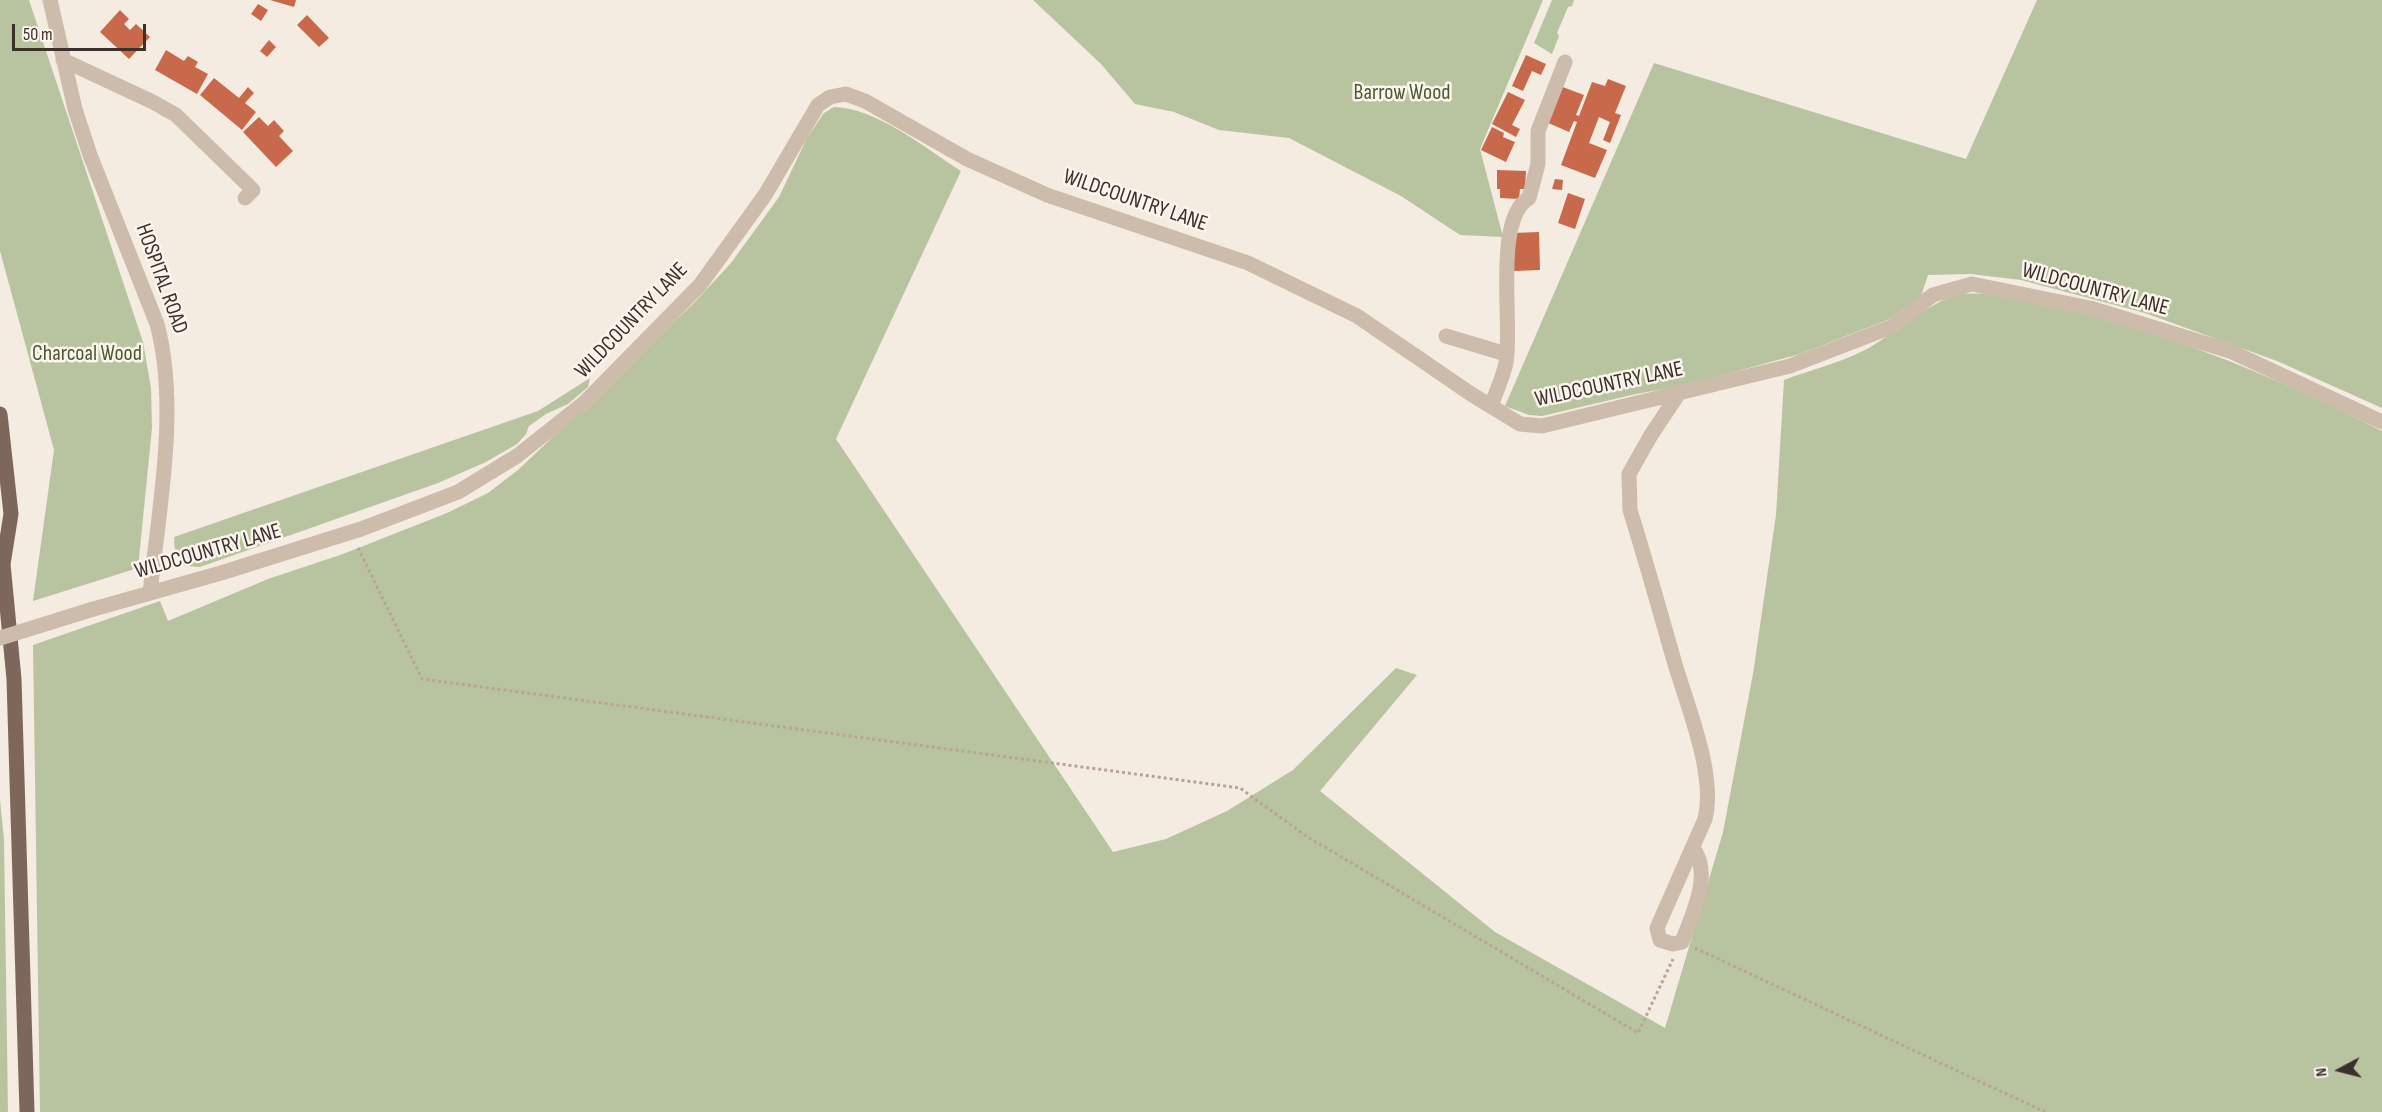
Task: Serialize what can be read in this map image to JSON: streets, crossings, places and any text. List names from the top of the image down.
{
  "streets": {
    "street": ["WILDCOUNTRY LANE", "HOSPITAL ROAD"]
  },
  "crossings": [
    ["WILDCOUNTRY LANE", "HOSPITAL ROAD"]
  ],
  "parks": ["Barrow Wood", "Charcoal Wood"],
  "scale_bar": "50 m",
  "north": "left"
}
